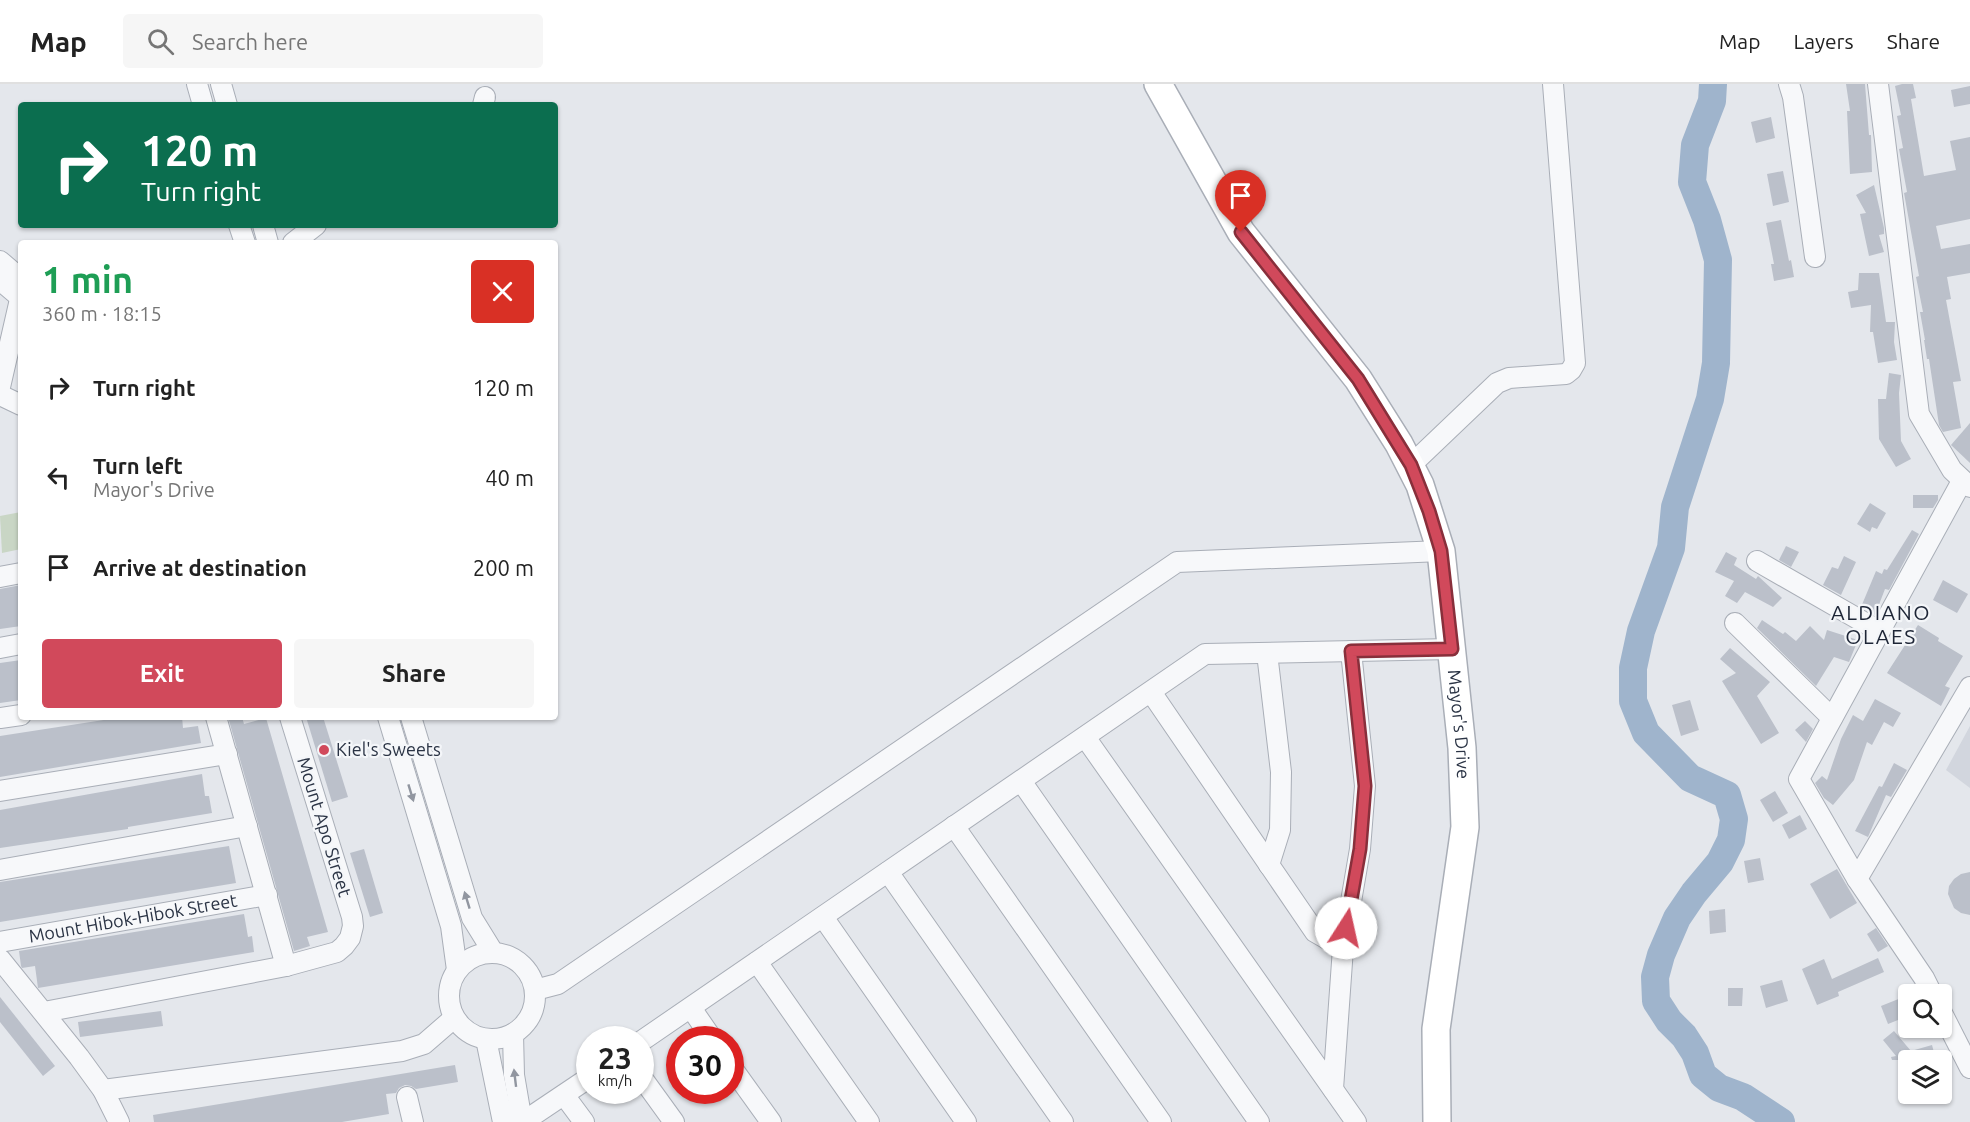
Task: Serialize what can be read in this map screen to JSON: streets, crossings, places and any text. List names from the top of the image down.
{
  "streets": {
    "street": ["Mayor's Drive", "Mount Apo Street", "Mount Hibok-Hibok Street"]
  },
  "districts": ["ALDIANO OLAES"],
  "places": ["Kiel's Sweets"],
  "page": {
    "header": "Map",
    "search": "Search here",
    "nav": ["Map", "Layers", "Share"],
    "turn": ["120 m", "Turn right"],
    "heading": ["1 min", "360 m · 18:15"],
    "list": [
      {
        "name": "Turn right",
        "value": "120 m"
      },
      {
        "name": "Turn left",
        "note": "Mayor's Drive",
        "value": "40 m"
      },
      {
        "name": "Arrive at destination",
        "value": "200 m"
      }
    ],
    "buttons": ["Exit", "Share"],
    "speed": "23 km/h",
    "limit": "30"
  }
}
